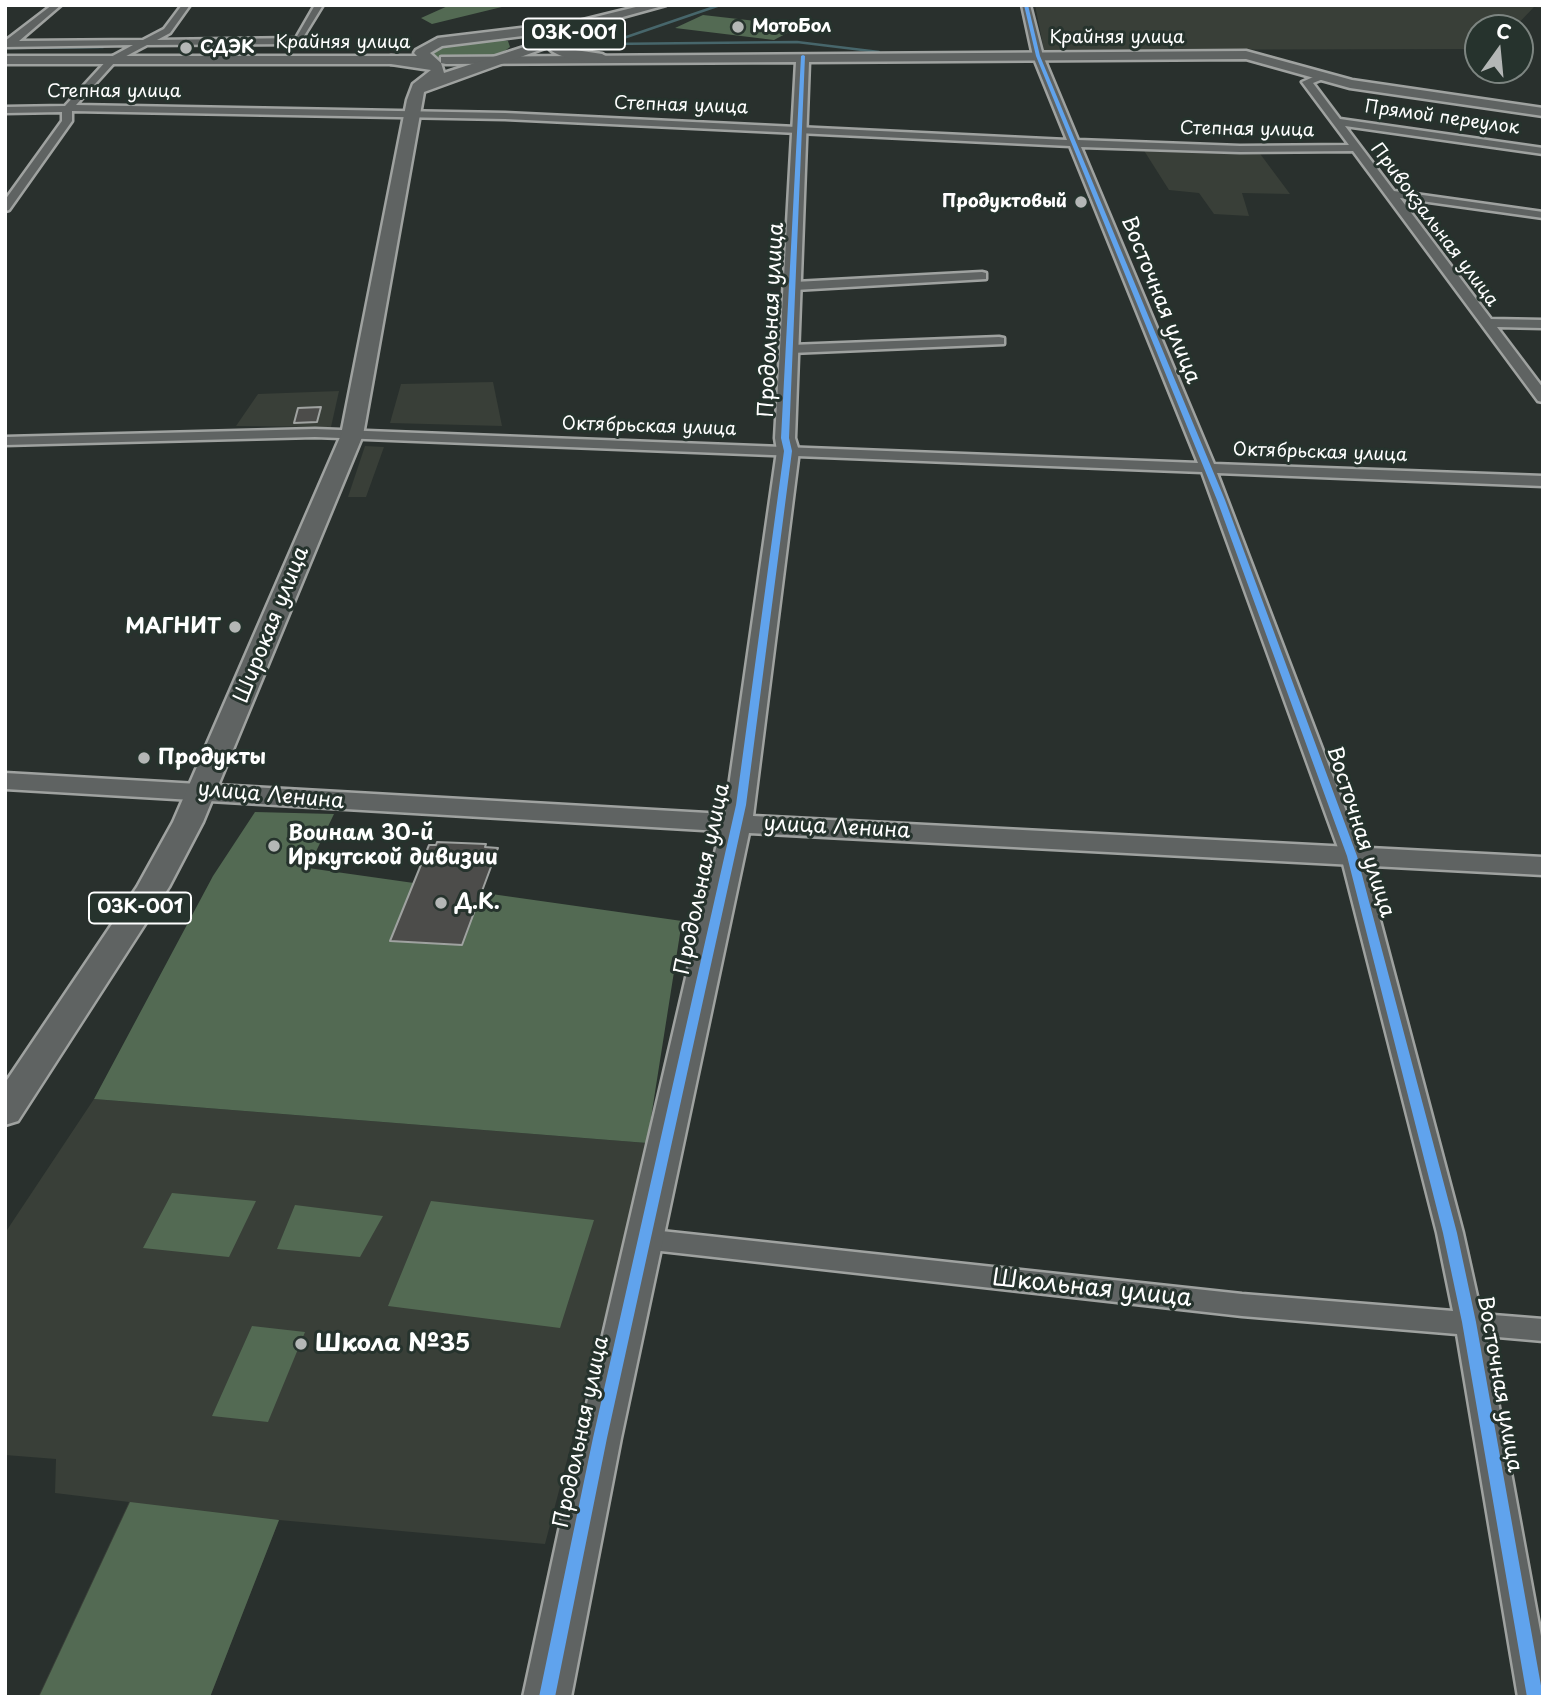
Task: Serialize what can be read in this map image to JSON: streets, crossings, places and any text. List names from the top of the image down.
{
  "streets": {
    "main road": ["03К-001", "Широкая улица"],
    "street": [
      "Крайняя улица",
      "Степная улица",
      "Прямой переулок",
      "Привокзальная улица",
      "Восточная улица",
      "Продольная улица",
      "Октябрьская улица",
      "улица Ленина",
      "Школьная улица"
    ]
  },
  "crossings": [
    ["03К-001", "Крайняя улица"],
    ["03К-001", "Широкая улица"],
    ["Крайняя улица", "Привокзальная улица"],
    ["Крайняя улица", "Восточная улица"],
    ["Крайняя улица", "Продольная улица"],
    ["Степная улица", "Привокзальная улица"],
    ["Степная улица", "Восточная улица"],
    ["Степная улица", "Продольная улица"],
    ["Степная улица", "Широкая улица"],
    ["Прямой переулок", "Привокзальная улица"],
    ["Восточная улица", "Октябрьская улица"],
    ["Восточная улица", "улица Ленина"],
    ["Восточная улица", "Школьная улица"],
    ["Продольная улица", "Октябрьская улица"],
    ["Продольная улица", "улица Ленина"],
    ["Продольная улица", "Школьная улица"],
    ["Октябрьская улица", "Широкая улица"],
    ["Широкая улица", "улица Ленина"]
  ],
  "places": [
    "МотоБол",
    "СДЭК",
    "Продуктовый",
    "МАГНИТ",
    "Продукты",
    "Воинам 30-й Иркутской дивизии",
    "Д.К.",
    "Школа №35"
  ],
  "north": "top"
}
